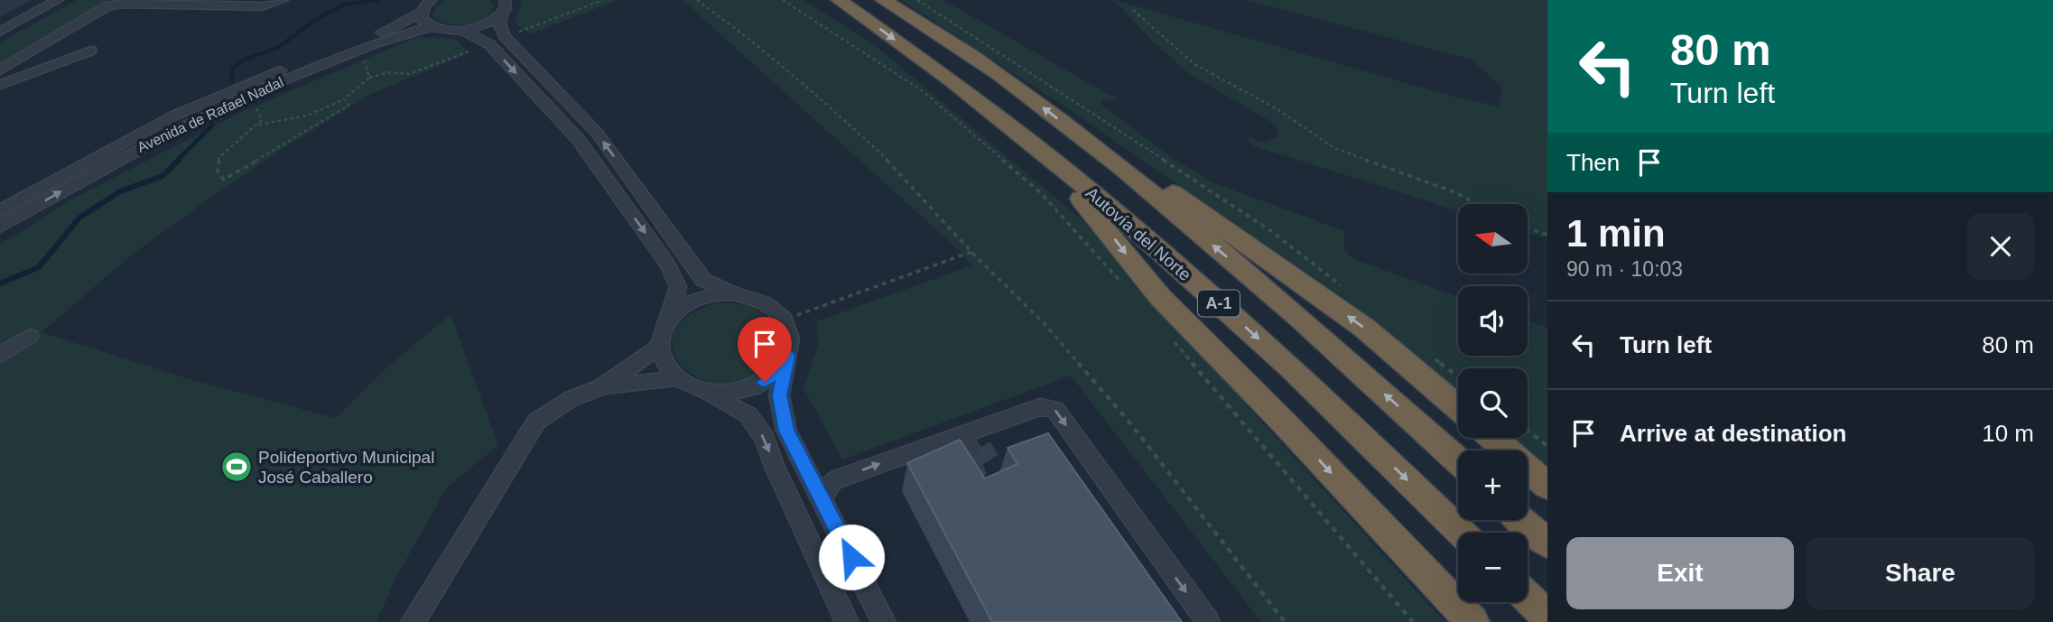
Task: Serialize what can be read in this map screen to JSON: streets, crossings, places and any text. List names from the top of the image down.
{
  "streets": {
    "highway": ["Autovía del Norte", "A-1"],
    "street": ["Avenida de Rafael Nadal"]
  },
  "places": {
    "sports": ["Polideportivo Municipal José Caballero"]
  },
  "north": "left",
  "page": {
    "turn": ["80 m", "Turn left"],
    "then": "Then",
    "heading": ["1 min", "90 m · 10:03"],
    "map_buttons": ["+", "−"],
    "list": [
      {
        "name": "Turn left",
        "value": "80 m"
      },
      {
        "name": "Arrive at destination",
        "value": "10 m"
      }
    ],
    "buttons": ["Exit", "Share"]
  }
}
